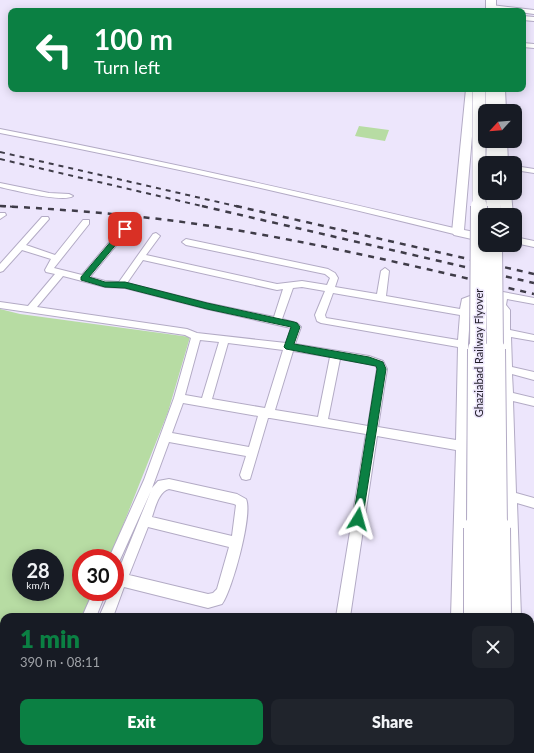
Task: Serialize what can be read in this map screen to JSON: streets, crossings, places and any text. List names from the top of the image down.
{
  "streets": {
    "highway": ["Ghaziabad Railway Flyover"]
  },
  "north": "bottom left",
  "page": {
    "turn": ["100 m", "Turn left"],
    "speed": "28 km/h",
    "limit": "30",
    "heading": ["1 min", "390 m · 08:11"],
    "buttons": ["Exit", "Share"]
  }
}
